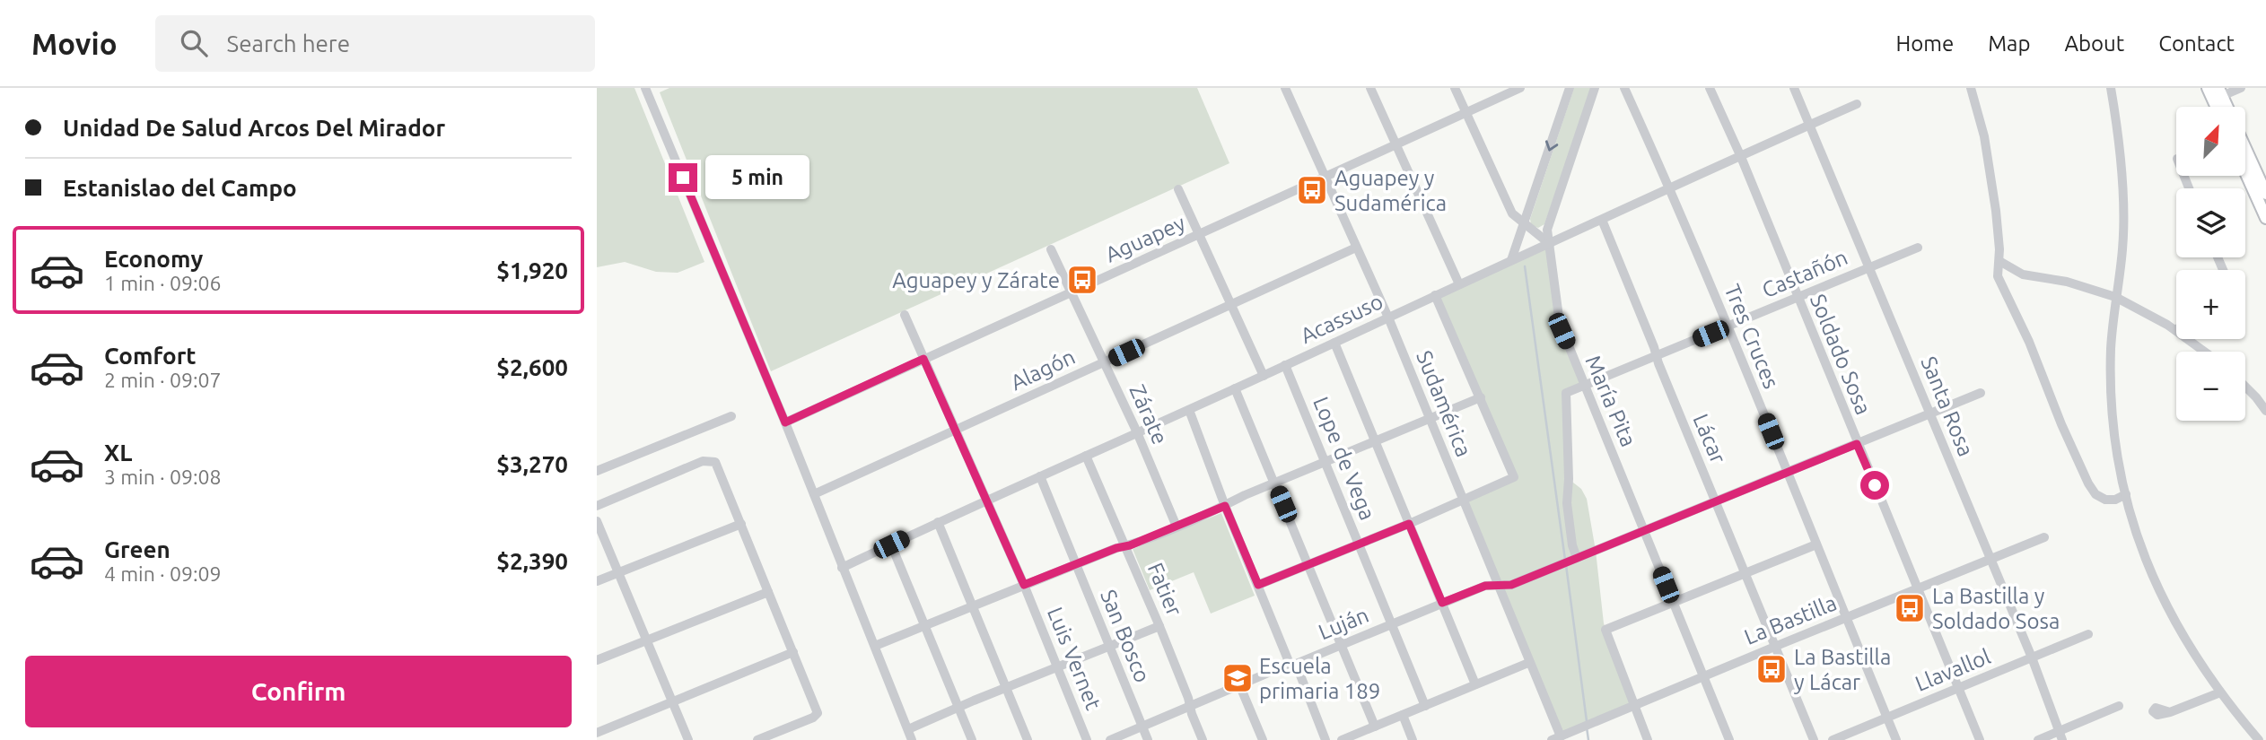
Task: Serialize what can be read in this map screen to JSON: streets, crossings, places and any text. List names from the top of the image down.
{
  "streets": {
    "street": [
      "Aguapey",
      "Castañón",
      "Acassuso",
      "Tres Cruces",
      "Soldado Sosa",
      "Alagón",
      "María Pita",
      "Sudamérica",
      "Santa Rosa",
      "Zárate",
      "Lácar",
      "Lope de Vega",
      "Fatier",
      "La Bastilla",
      "Luján",
      "San Bosco",
      "Luis Vernet",
      "Llavallol"
    ]
  },
  "crossings": [
    ["Aguapey", "Sudamérica"],
    ["Aguapey", "Zárate"],
    ["Aguapey", "Luis Vernet"],
    ["Castañón", "Tres Cruces"],
    ["Castañón", "Soldado Sosa"],
    ["Castañón", "María Pita"],
    ["Castañón", "Santa Rosa"],
    ["Castañón", "Lácar"],
    ["Castañón", "Luján"],
    ["Acassuso", "Tres Cruces"],
    ["Acassuso", "Soldado Sosa"],
    ["Acassuso", "María Pita"],
    ["Acassuso", "Sudamérica"],
    ["Acassuso", "Santa Rosa"],
    ["Acassuso", "Zárate"],
    ["Acassuso", "Lácar"],
    ["Acassuso", "Lope de Vega"],
    ["Acassuso", "Fatier"],
    ["Acassuso", "San Bosco"],
    ["Acassuso", "Luis Vernet"],
    ["Tres Cruces", "La Bastilla"],
    ["Tres Cruces", "Llavallol"],
    ["Soldado Sosa", "La Bastilla"],
    ["Soldado Sosa", "Llavallol"],
    ["Alagón", "Sudamérica"],
    ["Alagón", "Zárate"],
    ["Alagón", "Luis Vernet"],
    ["María Pita", "La Bastilla"],
    ["Sudamérica", "La Bastilla"],
    ["Sudamérica", "Luján"],
    ["Santa Rosa", "La Bastilla"],
    ["Santa Rosa", "Llavallol"],
    ["Lácar", "La Bastilla"],
    ["Lope de Vega", "Luján"],
    ["Fatier", "Luján"],
    ["Luján", "San Bosco"]
  ],
  "places": {
    "bus stop": [
      "Aguapey y Sudamérica",
      "Aguapey y Zárate",
      "La Bastilla y Soldado Sosa",
      "La Bastilla y Lácar"
    ],
    "school or university": ["Escuela primaria 189"]
  },
  "north": "top right",
  "page": {
    "header": "Movio",
    "search": "Search here",
    "nav": [
      "Home",
      "Map",
      "About",
      "Contact"
    ],
    "banner": ["Unidad De Salud Arcos Del Mirador", "Estanislao del Campo"],
    "map_buttons": ["+", "−"],
    "bubble": "5 min",
    "list": [
      {
        "name": "Economy",
        "note": "1 min · 09:06",
        "value": "$1,920"
      },
      {
        "name": "Comfort",
        "note": "2 min · 09:07",
        "value": "$2,600"
      },
      {
        "name": "XL",
        "note": "3 min · 09:08",
        "value": "$3,270"
      },
      {
        "name": "Green",
        "note": "4 min · 09:09",
        "value": "$2,390"
      }
    ],
    "buttons": "Confirm"
  }
}
